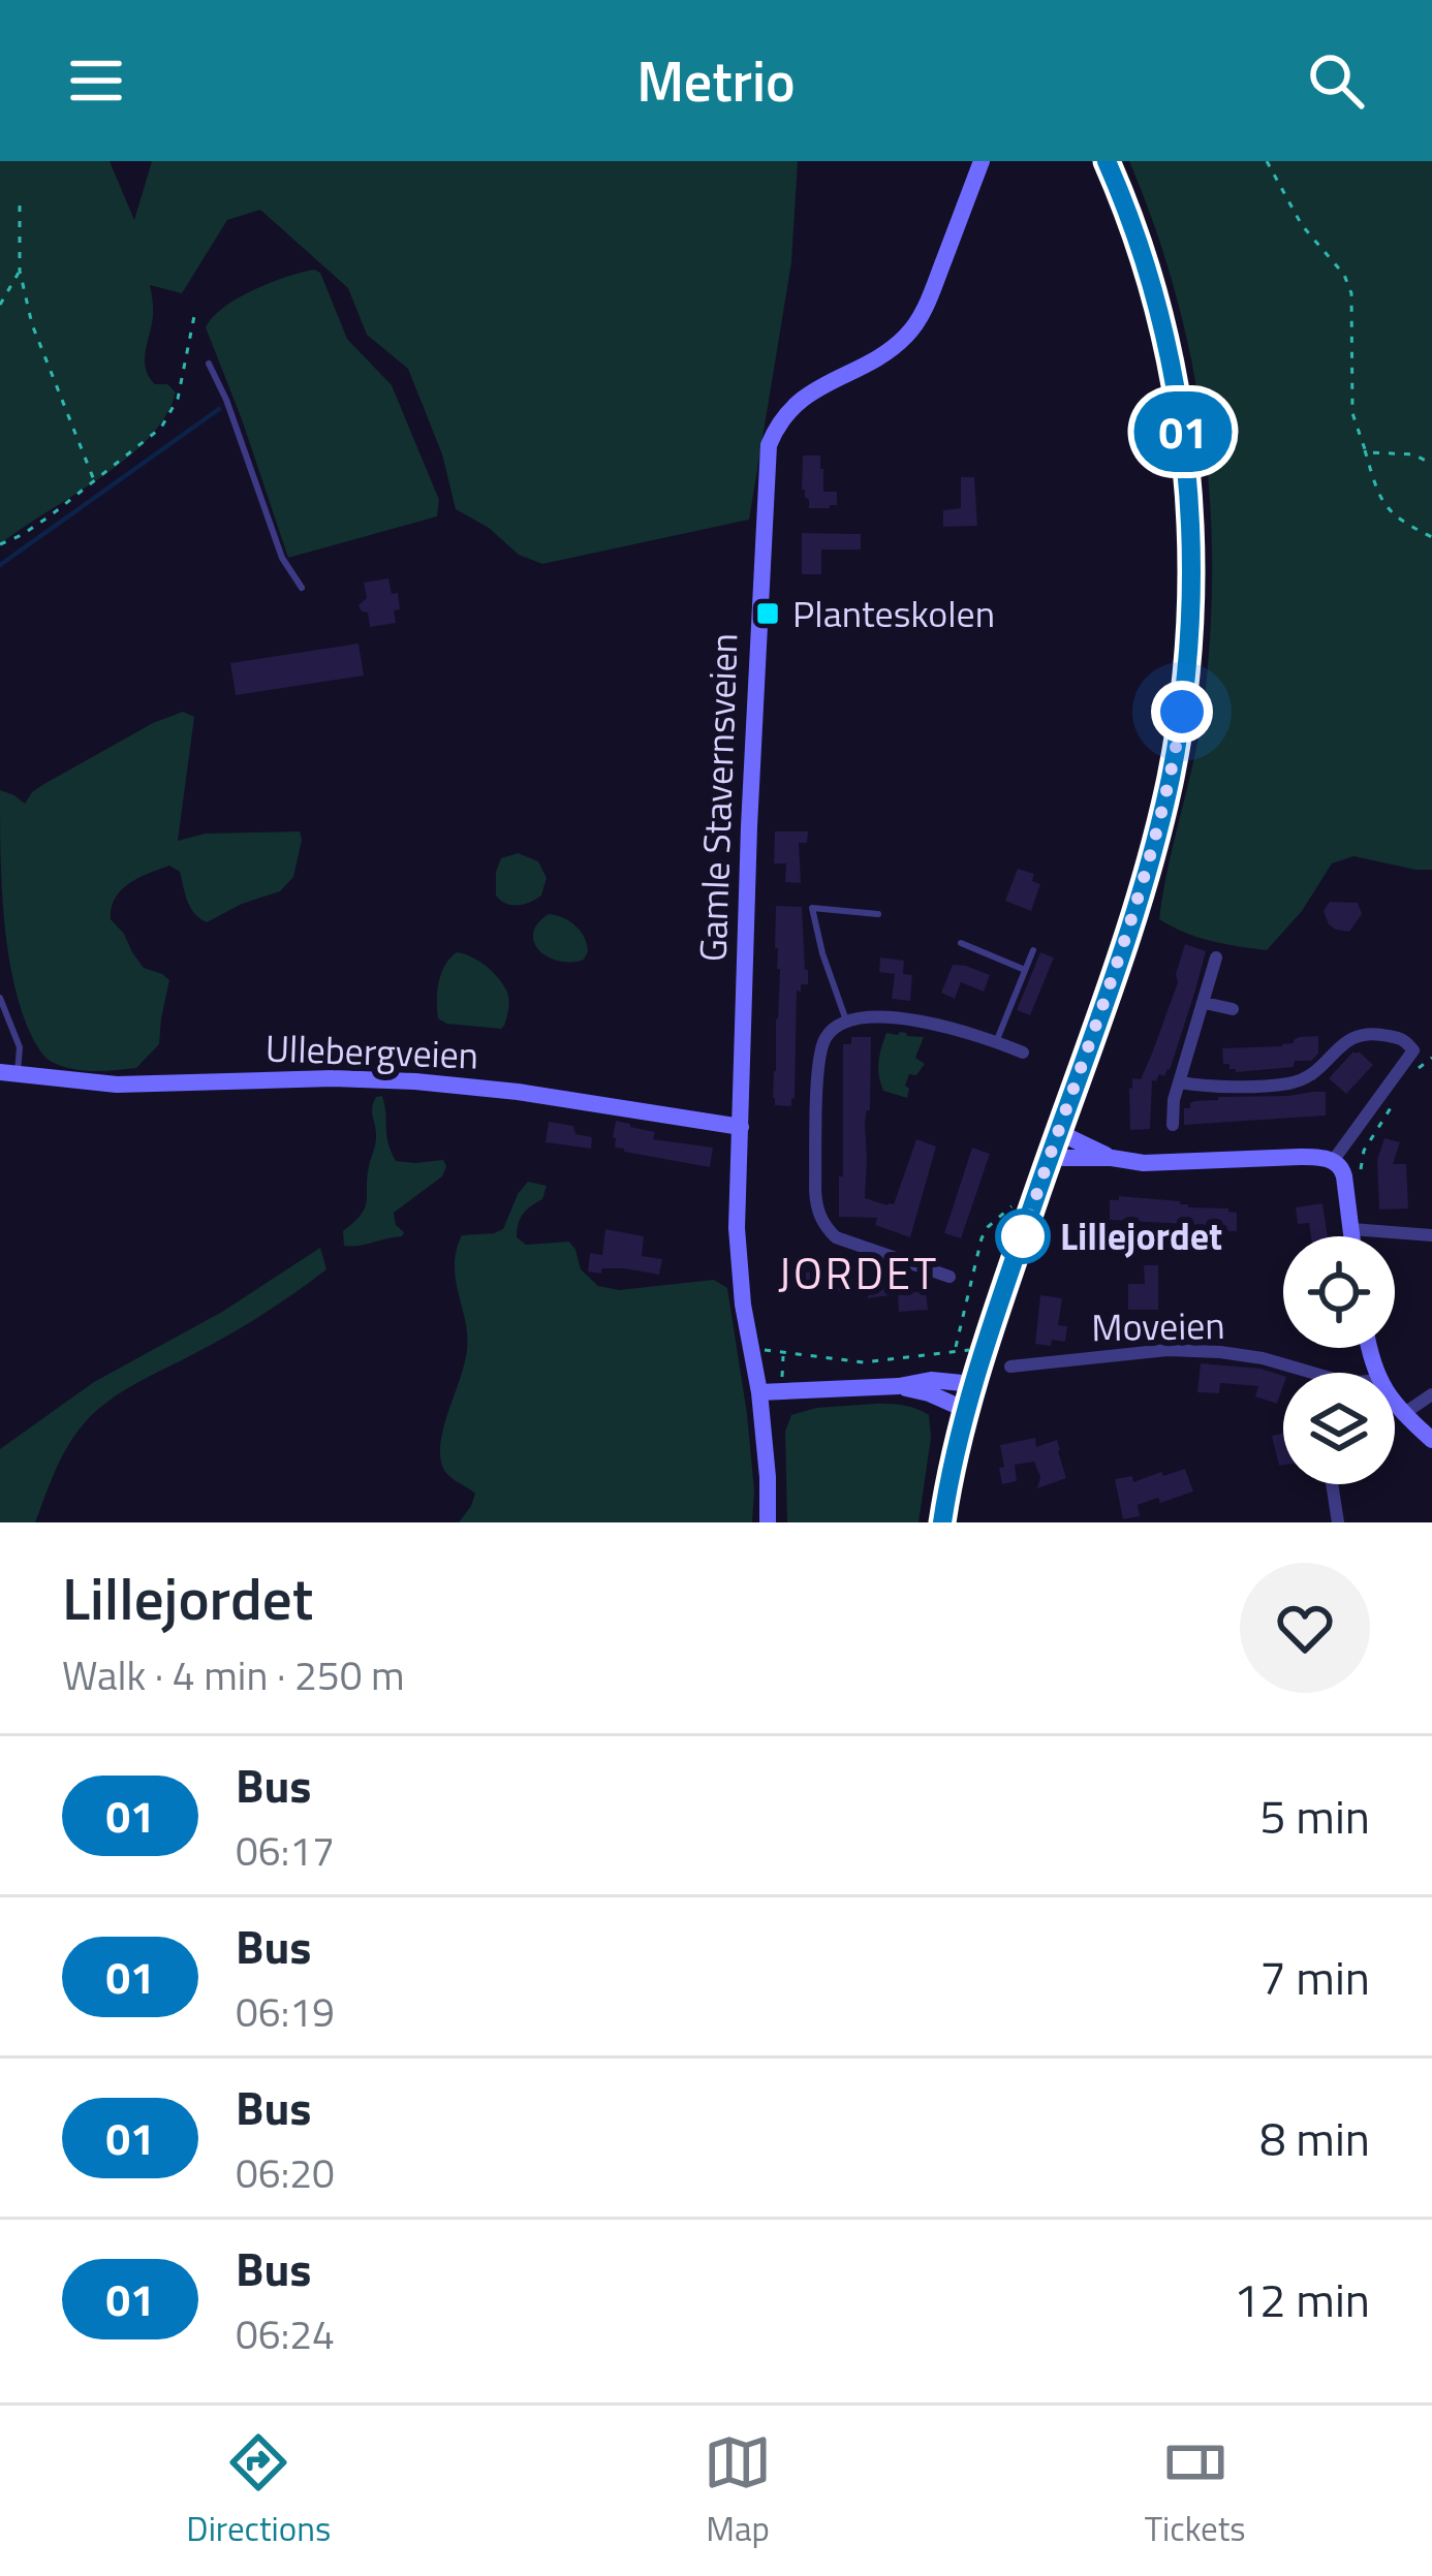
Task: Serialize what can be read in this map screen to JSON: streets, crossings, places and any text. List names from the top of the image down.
{
  "streets": {
    "street": ["Gamle Stavernsveien", "Ullebergveien", "Moveien"]
  },
  "crossings": [
    ["Gamle Stavernsveien", "Ullebergveien"]
  ],
  "districts": ["JORDET"],
  "places": {
    "transit": ["Planteskolen"],
    "other": ["Lillejordet"]
  },
  "lines": ["bus line 01"],
  "page": {
    "header": "Metrio",
    "on_map": "01",
    "heading": ["Lillejordet", "Walk · 4 min · 250 m"],
    "list": [
      {
        "mark": "01",
        "name": "Bus",
        "note": "06:17",
        "value": "5 min"
      },
      {
        "mark": "01",
        "name": "Bus",
        "note": "06:19",
        "value": "7 min"
      },
      {
        "mark": "01",
        "name": "Bus",
        "note": "06:20",
        "value": "8 min"
      },
      {
        "mark": "01",
        "name": "Bus",
        "note": "06:24",
        "value": "12 min"
      }
    ],
    "tabs": ["Directions", "Map", "Tickets"]
  }
}
